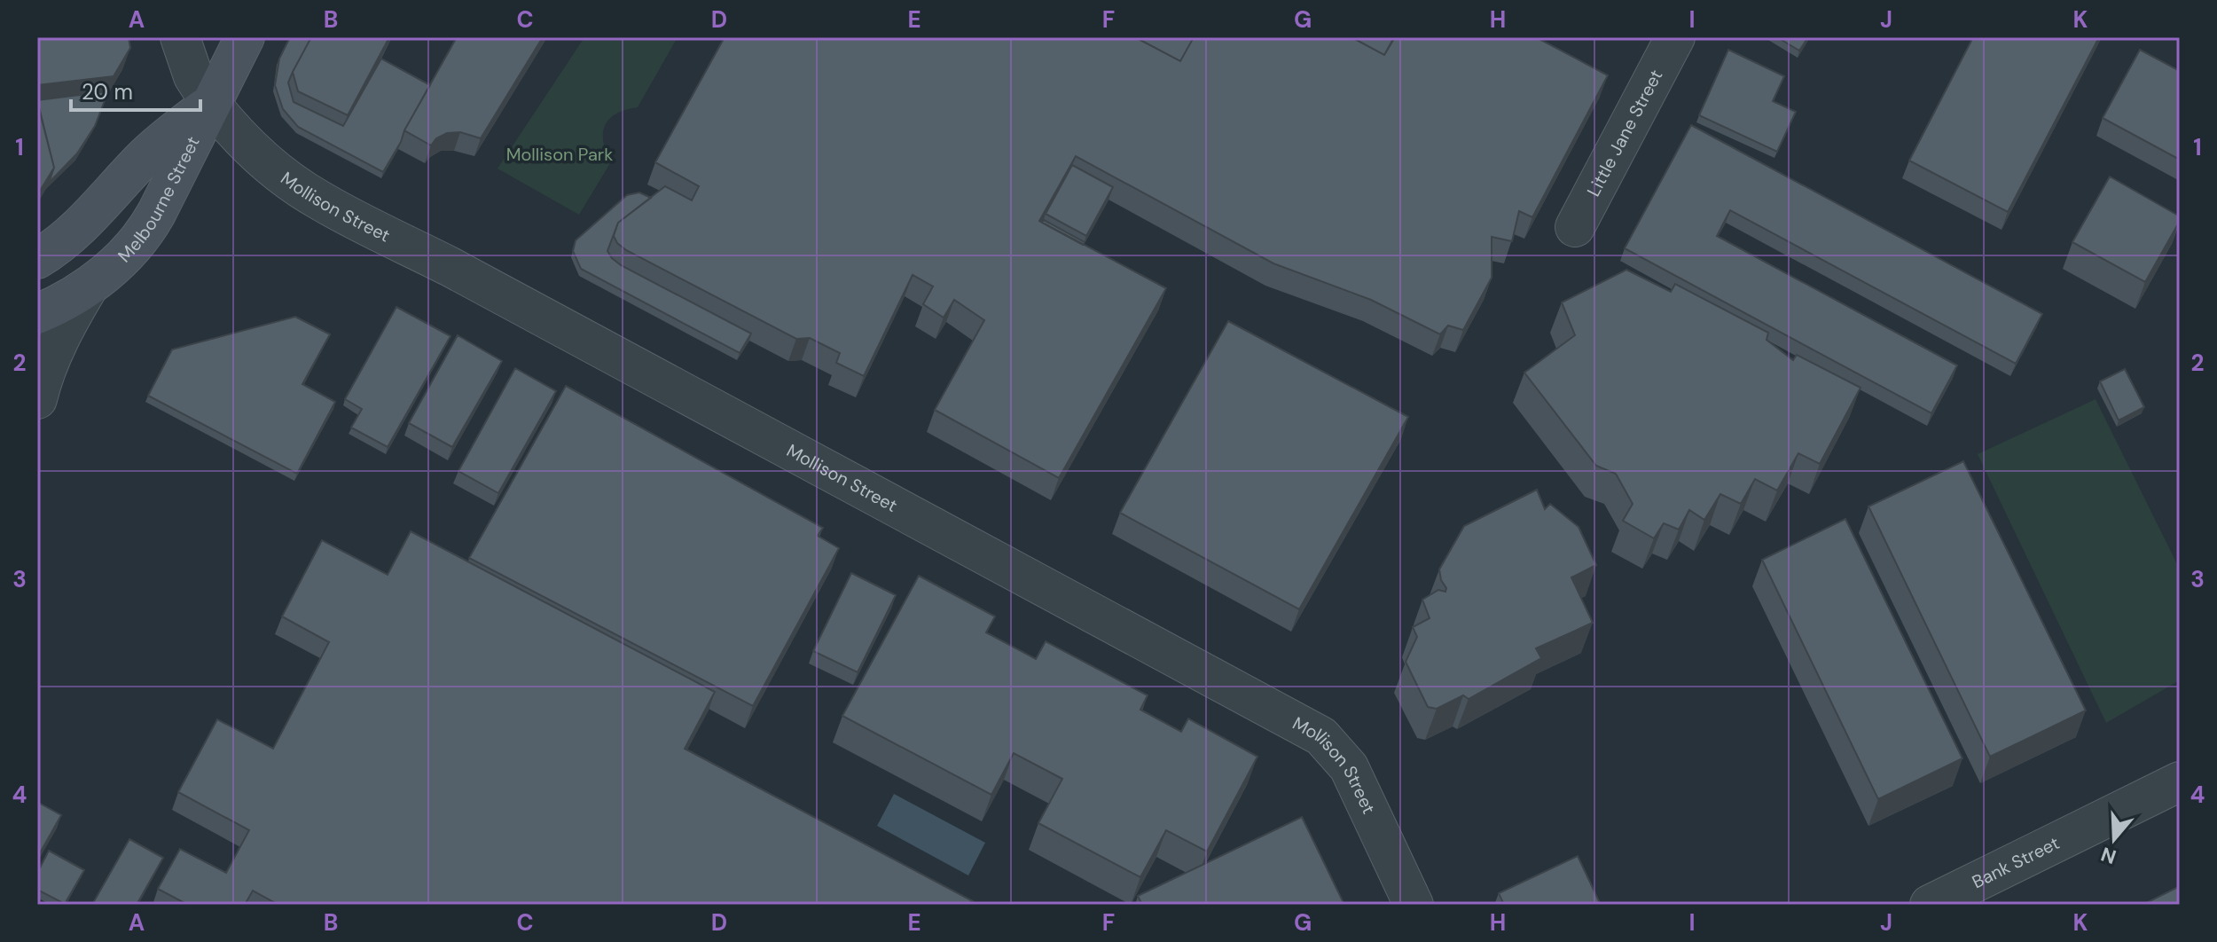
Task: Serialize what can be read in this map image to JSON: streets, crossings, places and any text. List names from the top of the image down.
{
  "streets": {
    "main road": ["Melbourne Street"],
    "street": ["Little Jane Street", "Mollison Street", "Bank Street"]
  },
  "crossings": [
    ["Melbourne Street", "Mollison Street"]
  ],
  "parks": ["Mollison Park"],
  "scale_bar": "20 m",
  "north": "bottom",
  "grid": {
    "columns": [
      "A",
      "B",
      "C",
      "D",
      "E",
      "F",
      "G",
      "H",
      "I",
      "J",
      "K"
    ],
    "rows": [
      "1",
      "2",
      "3",
      "4"
    ]
  }
}
